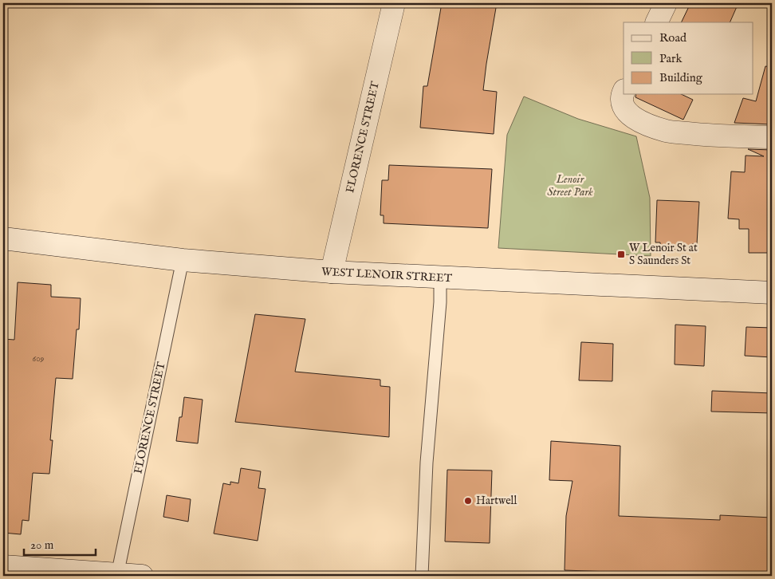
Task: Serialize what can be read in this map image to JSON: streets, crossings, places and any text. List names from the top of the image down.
{
  "streets": {
    "street": ["FLORENCE STREET", "WEST LENOIR STREET"]
  },
  "crossings": [
    ["FLORENCE STREET", "WEST LENOIR STREET"]
  ],
  "parks": ["Lenoir Street Park"],
  "places": {
    "transit": ["W Lenoir St at S Saunders St"],
    "other": ["Hartwell"]
  },
  "house_numbers": ["609"],
  "legend": ["Road", "Park", "Building"],
  "scale_bar": "20 m"
}
